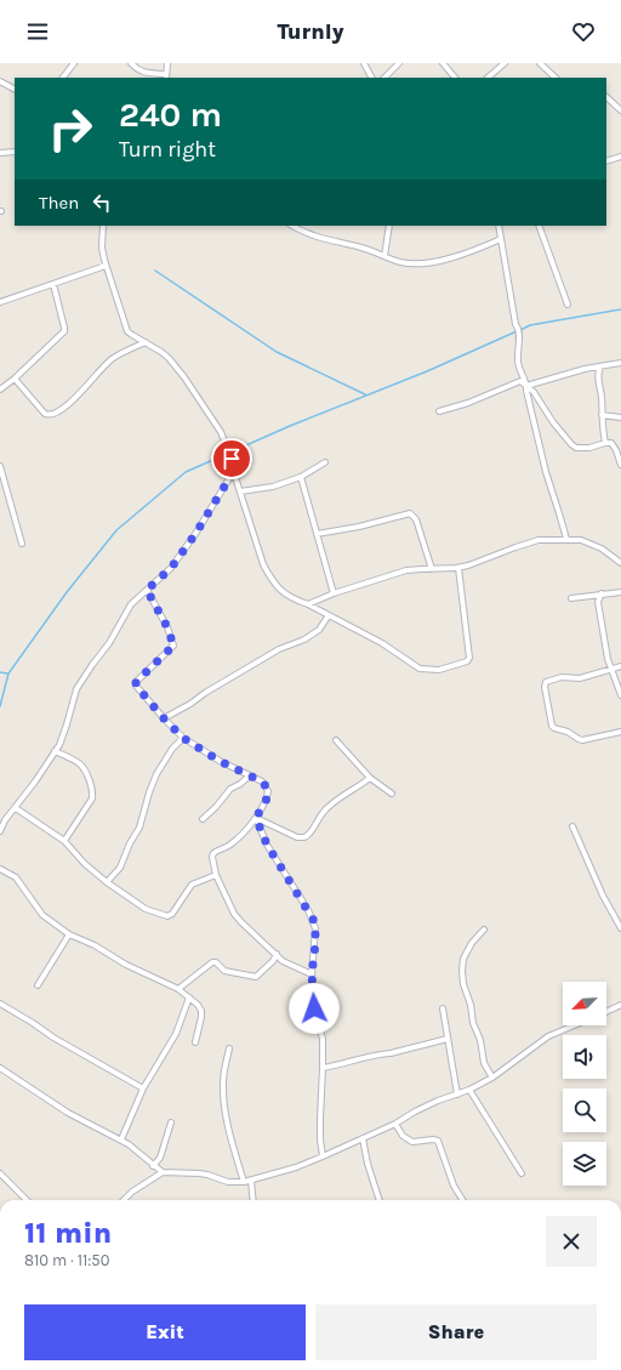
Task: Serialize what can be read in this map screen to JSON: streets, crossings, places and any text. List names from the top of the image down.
{
  "north": "bottom left",
  "page": {
    "header": "Turnly",
    "turn": ["240 m", "Turn right"],
    "then": "Then",
    "heading": ["11 min", "810 m · 11:50"],
    "buttons": ["Exit", "Share"]
  }
}
